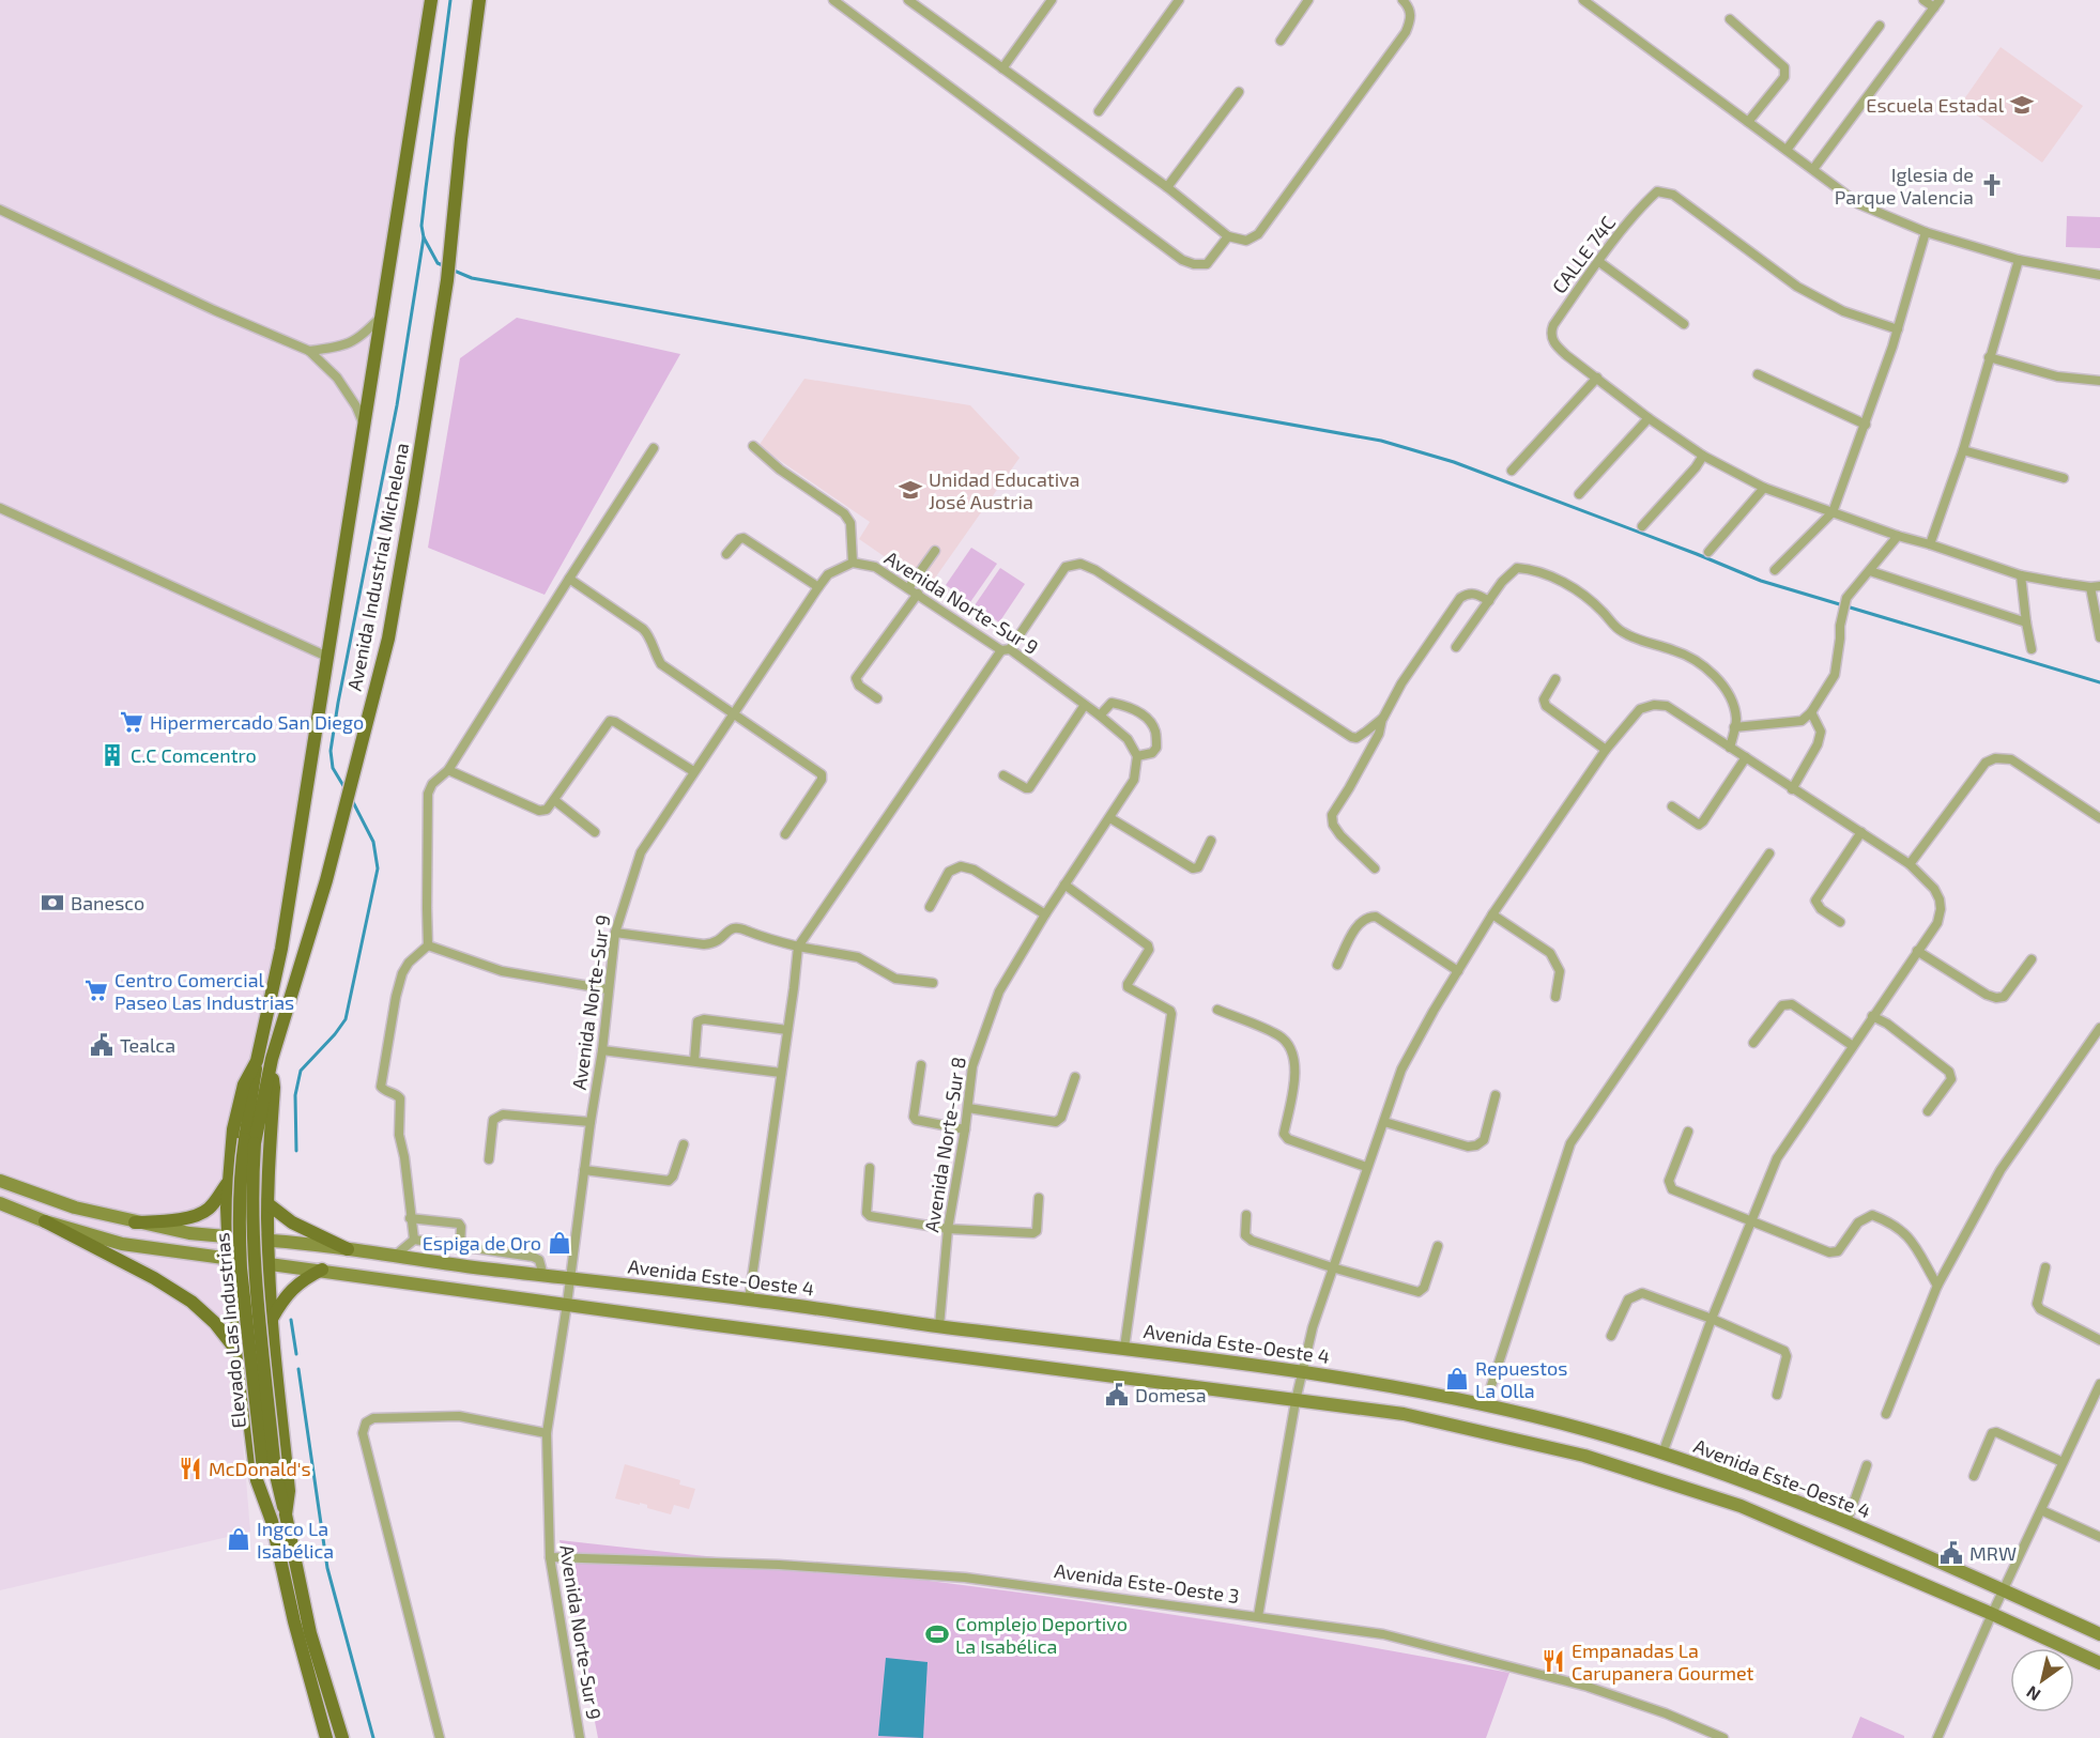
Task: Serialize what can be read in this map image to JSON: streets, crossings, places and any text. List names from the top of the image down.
{
  "streets": {
    "main road": ["Avenida Industrial Michelena", "Avenida Este-Oeste 4", "Elevado Las Industrias"],
    "street": [
      "CALLE 74C",
      "Avenida Norte-Sur 9",
      "Avenida Norte-Sur 8",
      "Avenida Este-Oeste 3"
    ]
  },
  "crossings": [
    ["Avenida Industrial Michelena", "Avenida Este-Oeste 4"],
    ["Avenida Industrial Michelena", "Elevado Las Industrias"],
    ["Avenida Norte-Sur 9", "Avenida Norte-Sur 8"],
    ["Avenida Norte-Sur 9", "Avenida Este-Oeste 4"],
    ["Avenida Norte-Sur 9", "Avenida Este-Oeste 3"],
    ["Avenida Norte-Sur 8", "Avenida Este-Oeste 4"]
  ],
  "places": {
    "school or university": ["Escuela Estadal", "Unidad Educativa José Austria"],
    "church": ["Iglesia de Parque Valencia"],
    "supermarket": ["Hipermercado San Diego", "Centro Comercial Paseo Las Industrias"],
    "building": ["C.C Comcentro"],
    "bank": ["Banesco"],
    "public building": ["Tealca", "Domesa", "MRW"],
    "shop": ["Espiga de Oro", "Repuestos La Olla", "Ingco La Isabélica"],
    "restaurant": ["McDonald's", "Empanadas La Carupanera Gourmet"],
    "sports": ["Complejo Deportivo La Isabélica"]
  },
  "north": "bottom left"
}
